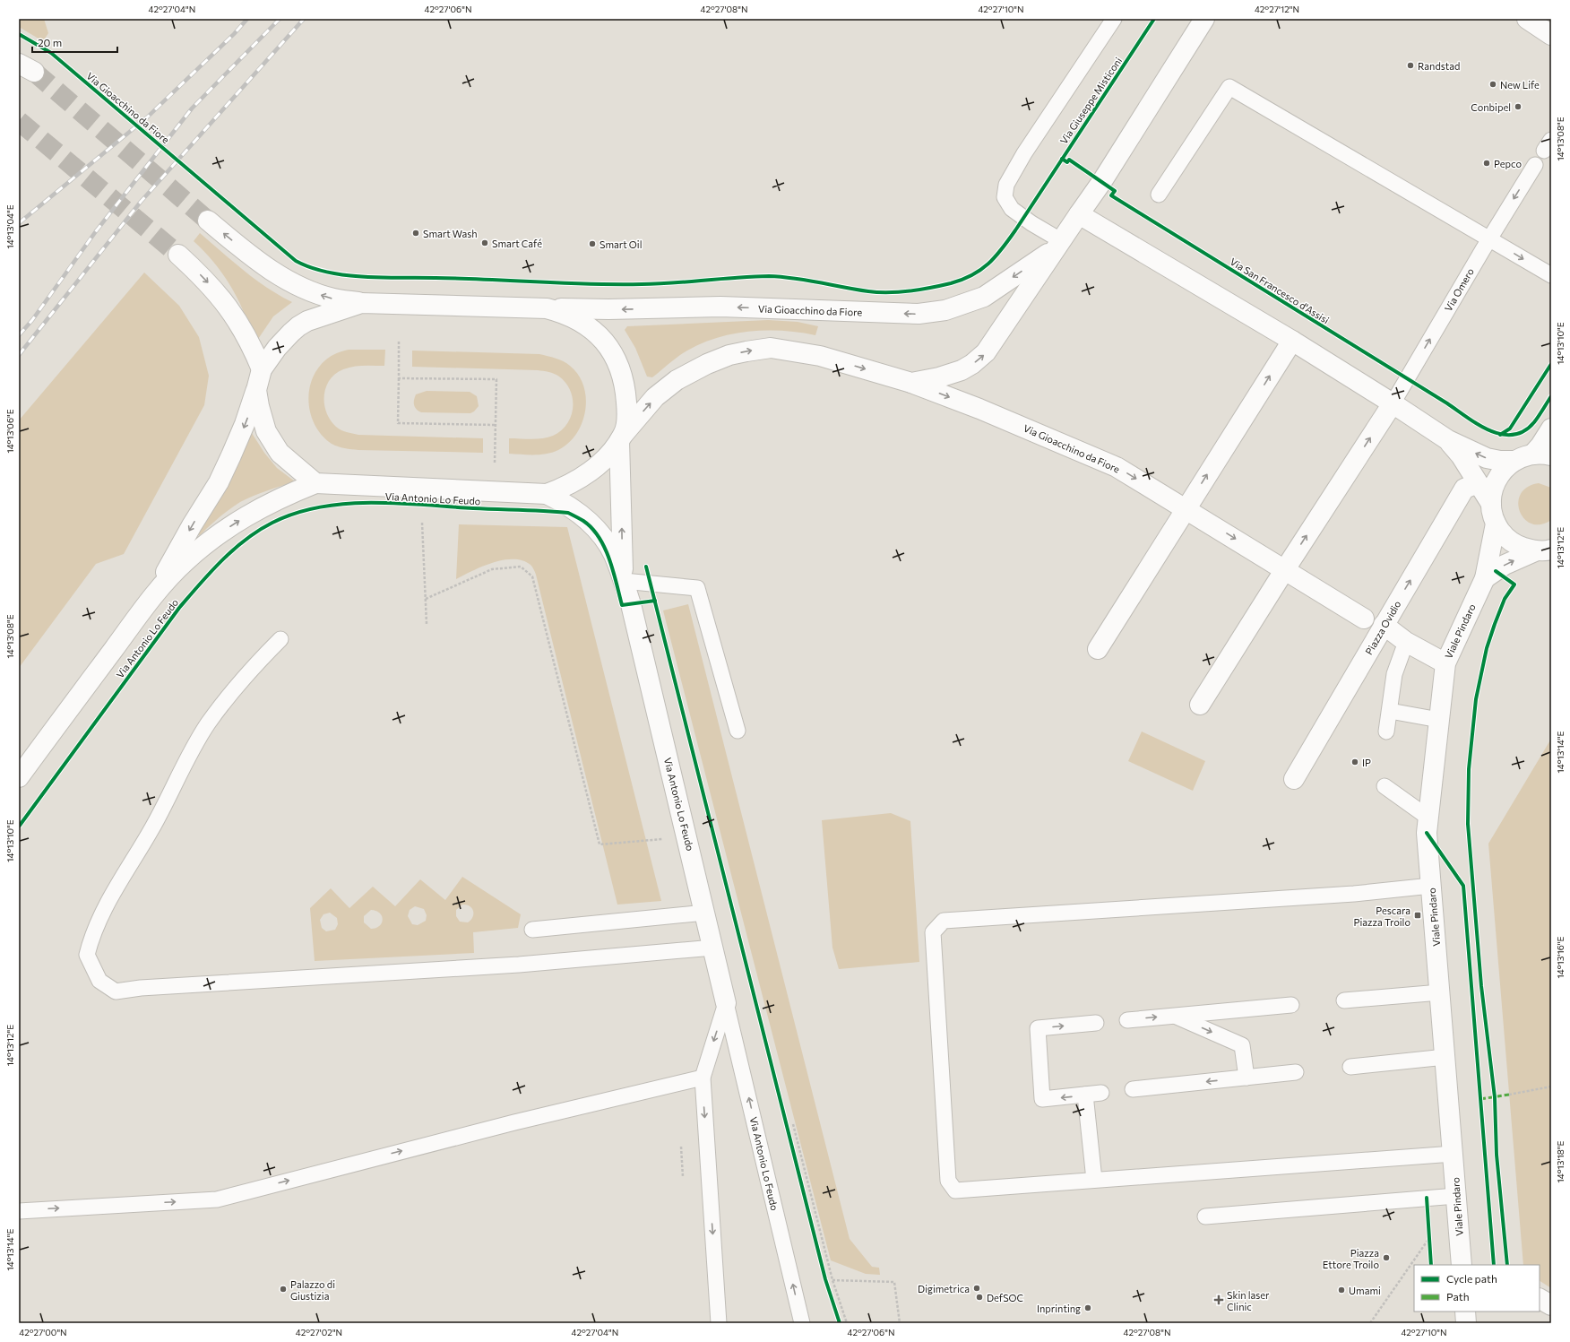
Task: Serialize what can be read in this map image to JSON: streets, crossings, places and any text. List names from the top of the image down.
{
  "streets": {
    "street": [
      "Via Gioacchino da Fiore",
      "Via Antonio Lo Feudo",
      "Piazza Ovidio",
      "Viale Pindaro"
    ],
    "lane": ["Via Omero"],
    "cycle path": ["Via Giuseppe Misticoni", "Via San Francesco d'Assisi"]
  },
  "crossings": [
    ["Via Gioacchino da Fiore", "Via Antonio Lo Feudo"]
  ],
  "places": {
    "other": [
      "Randstad",
      "New Life",
      "Conbipel",
      "Pepco",
      "Smart Wash",
      "Smart Café",
      "Smart Oil",
      "IP",
      "Piazza Ettore Troilo",
      "Digimetrica",
      "Palazzo di Giustizia",
      "Umami",
      "DefSOC",
      "Inprinting"
    ],
    "transit": ["Pescara Piazza Troilo"],
    "health": ["Skin laser Clinic"]
  },
  "legend": ["Cycle path", "Path"],
  "scale_bar": "20 m",
  "coordinates": [
    "42°27'04\"N",
    "42°27'06\"N",
    "42°27'08\"N",
    "42°27'10\"N",
    "42°27'12\"N",
    "14°13'08\"E",
    "14°13'04\"E",
    "14°13'10\"E",
    "14°13'06\"E",
    "14°13'12\"E",
    "14°13'14\"E",
    "14°13'16\"E",
    "14°13'18\"E",
    "42°27'00\"N",
    "42°27'02\"N"
  ]
}
